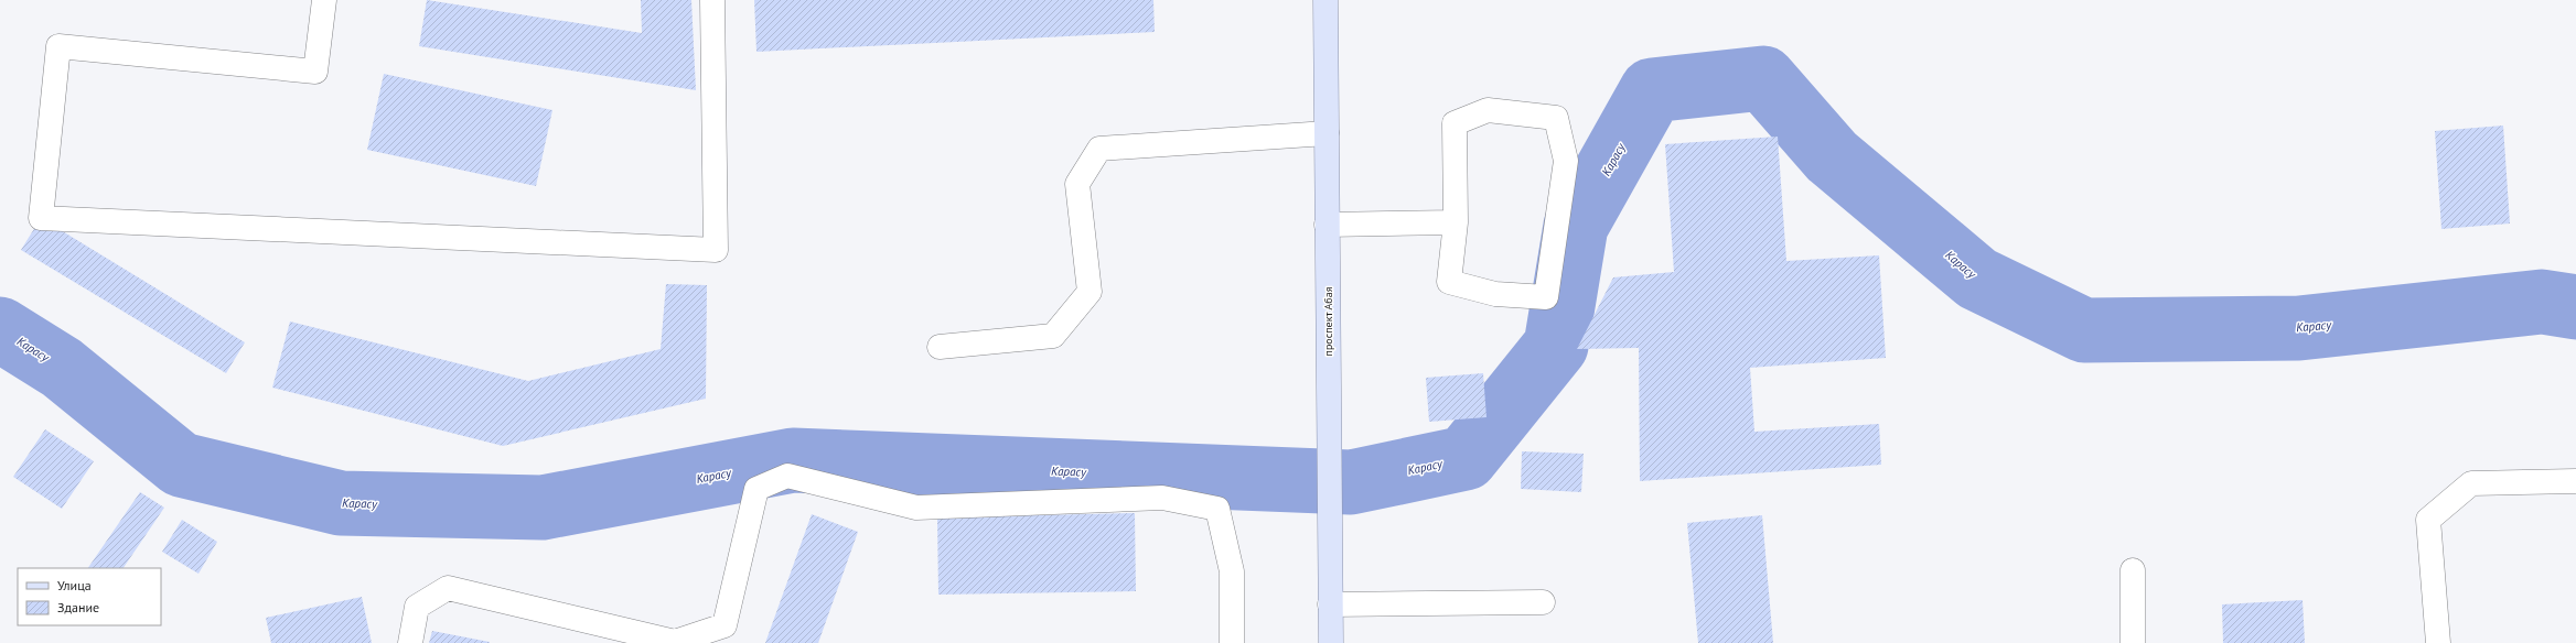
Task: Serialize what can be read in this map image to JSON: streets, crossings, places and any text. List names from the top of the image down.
{
  "streets": {
    "main road": ["проспект Абая"]
  },
  "water": ["Карасу"],
  "legend": ["Улица", "Здание"]
}
